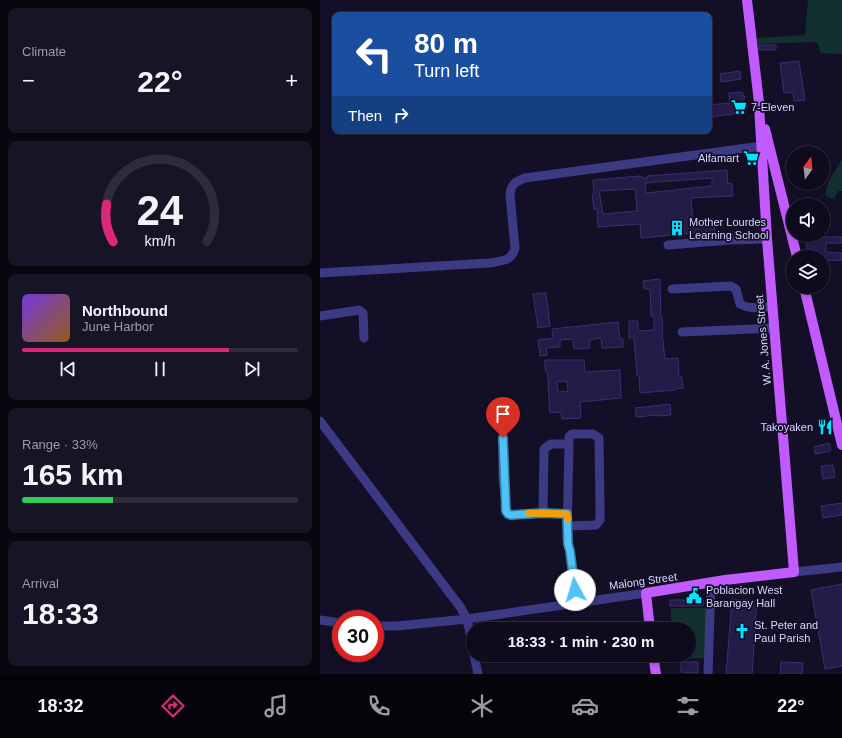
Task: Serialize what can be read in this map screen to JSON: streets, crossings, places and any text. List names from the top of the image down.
{
  "streets": {
    "main road": ["W. A. Jones Street", "Malong Street"]
  },
  "crossings": [
    ["W. A. Jones Street", "Malong Street"]
  ],
  "places": {
    "supermarket": ["7-Eleven", "Alfamart"],
    "building": ["Mother Lourdes Learning School"],
    "restaurant": ["Takoyaken"],
    "public building": ["Poblacion West Barangay Hall"],
    "church": ["St. Peter and Paul Parish"]
  },
  "north": "top",
  "page": {
    "tile": [
      "Climate",
      ["Range · 33%", "165 km"],
      ["Arrival", "18:33"]
    ],
    "turn": ["80 m", "Turn left"],
    "heat": ["−", "22°", "+"],
    "then": "Then",
    "song": ["Northbound", "June Harbor"],
    "limit": "30",
    "trip": "18:33 · 1 min · 230 m",
    "tabs": ["18:32", "22°"],
    "gauge": ["24", "km/h"]
  }
}
